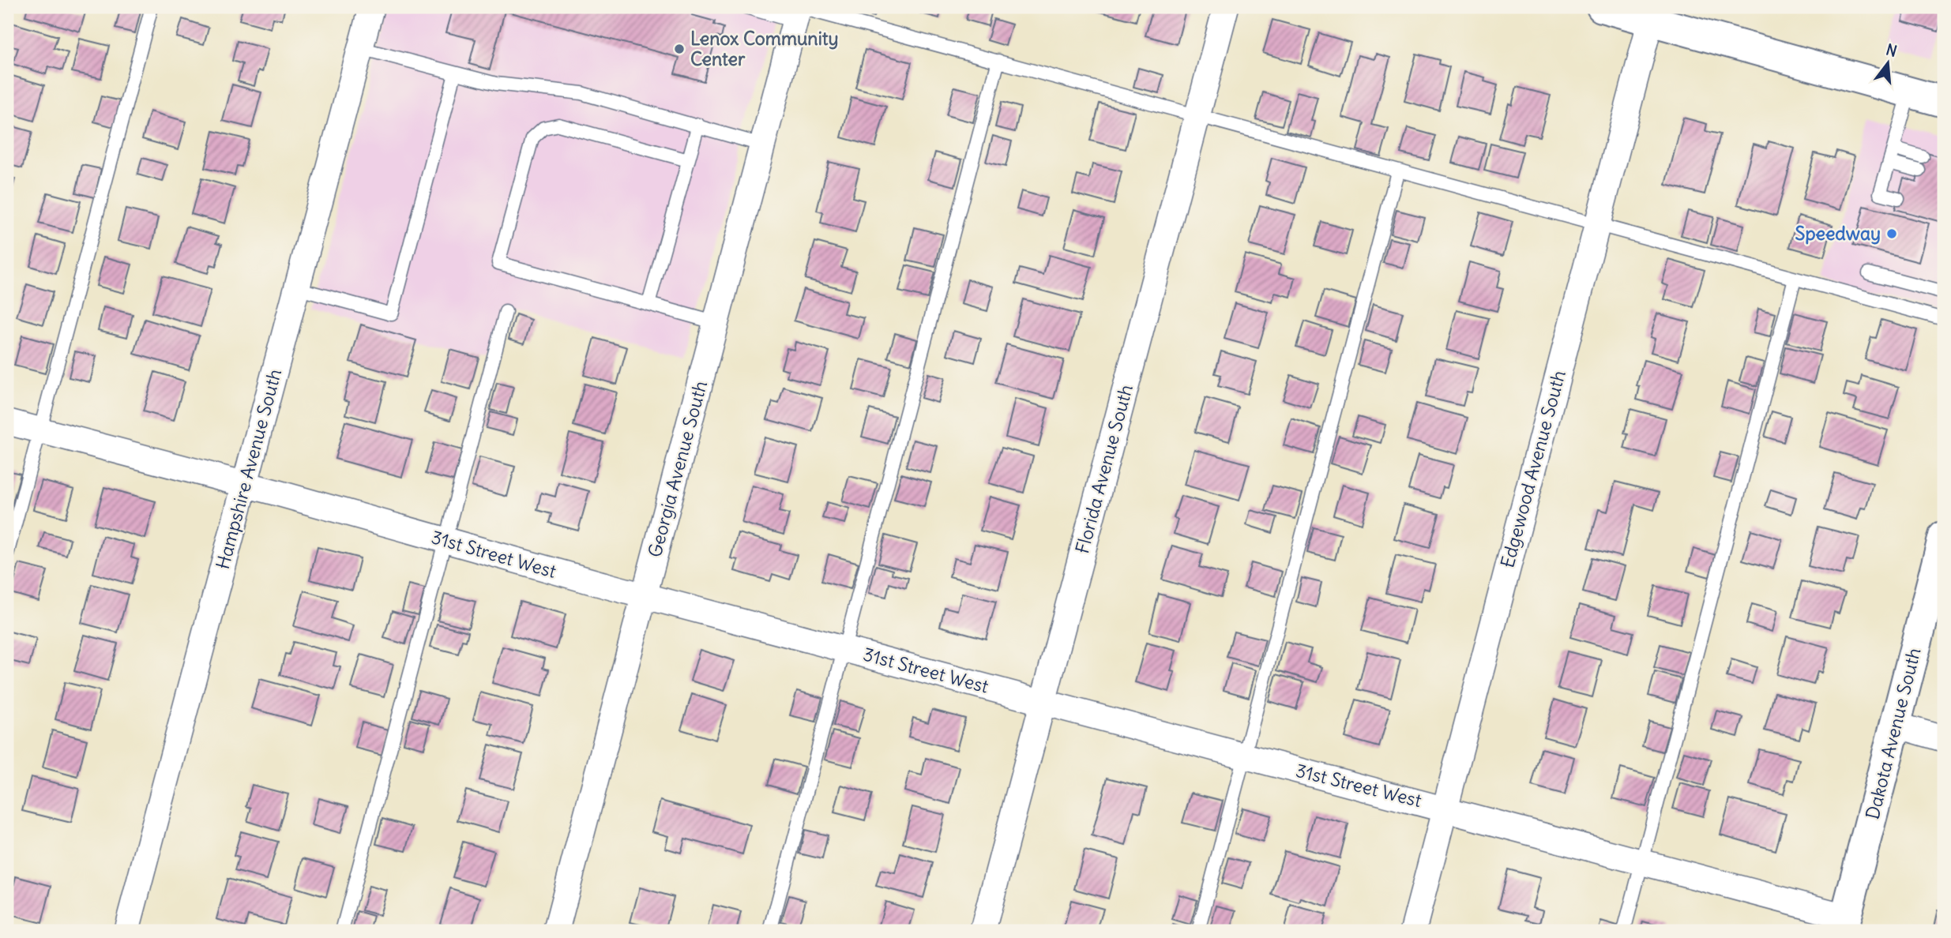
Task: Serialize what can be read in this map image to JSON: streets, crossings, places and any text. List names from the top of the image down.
{
  "streets": {
    "street": [
      "Hampshire Avenue South",
      "Georgia Avenue South",
      "Florida Avenue South",
      "Edgewood Avenue South",
      "31st Street West",
      "Dakota Avenue South"
    ]
  },
  "crossings": [
    ["Hampshire Avenue South", "31st Street West"],
    ["Georgia Avenue South", "31st Street West"],
    ["Florida Avenue South", "31st Street West"],
    ["Edgewood Avenue South", "31st Street West"],
    ["31st Street West", "Dakota Avenue South"]
  ],
  "places": ["Lenox Community Center", "Speedway"],
  "north": "top"
}
